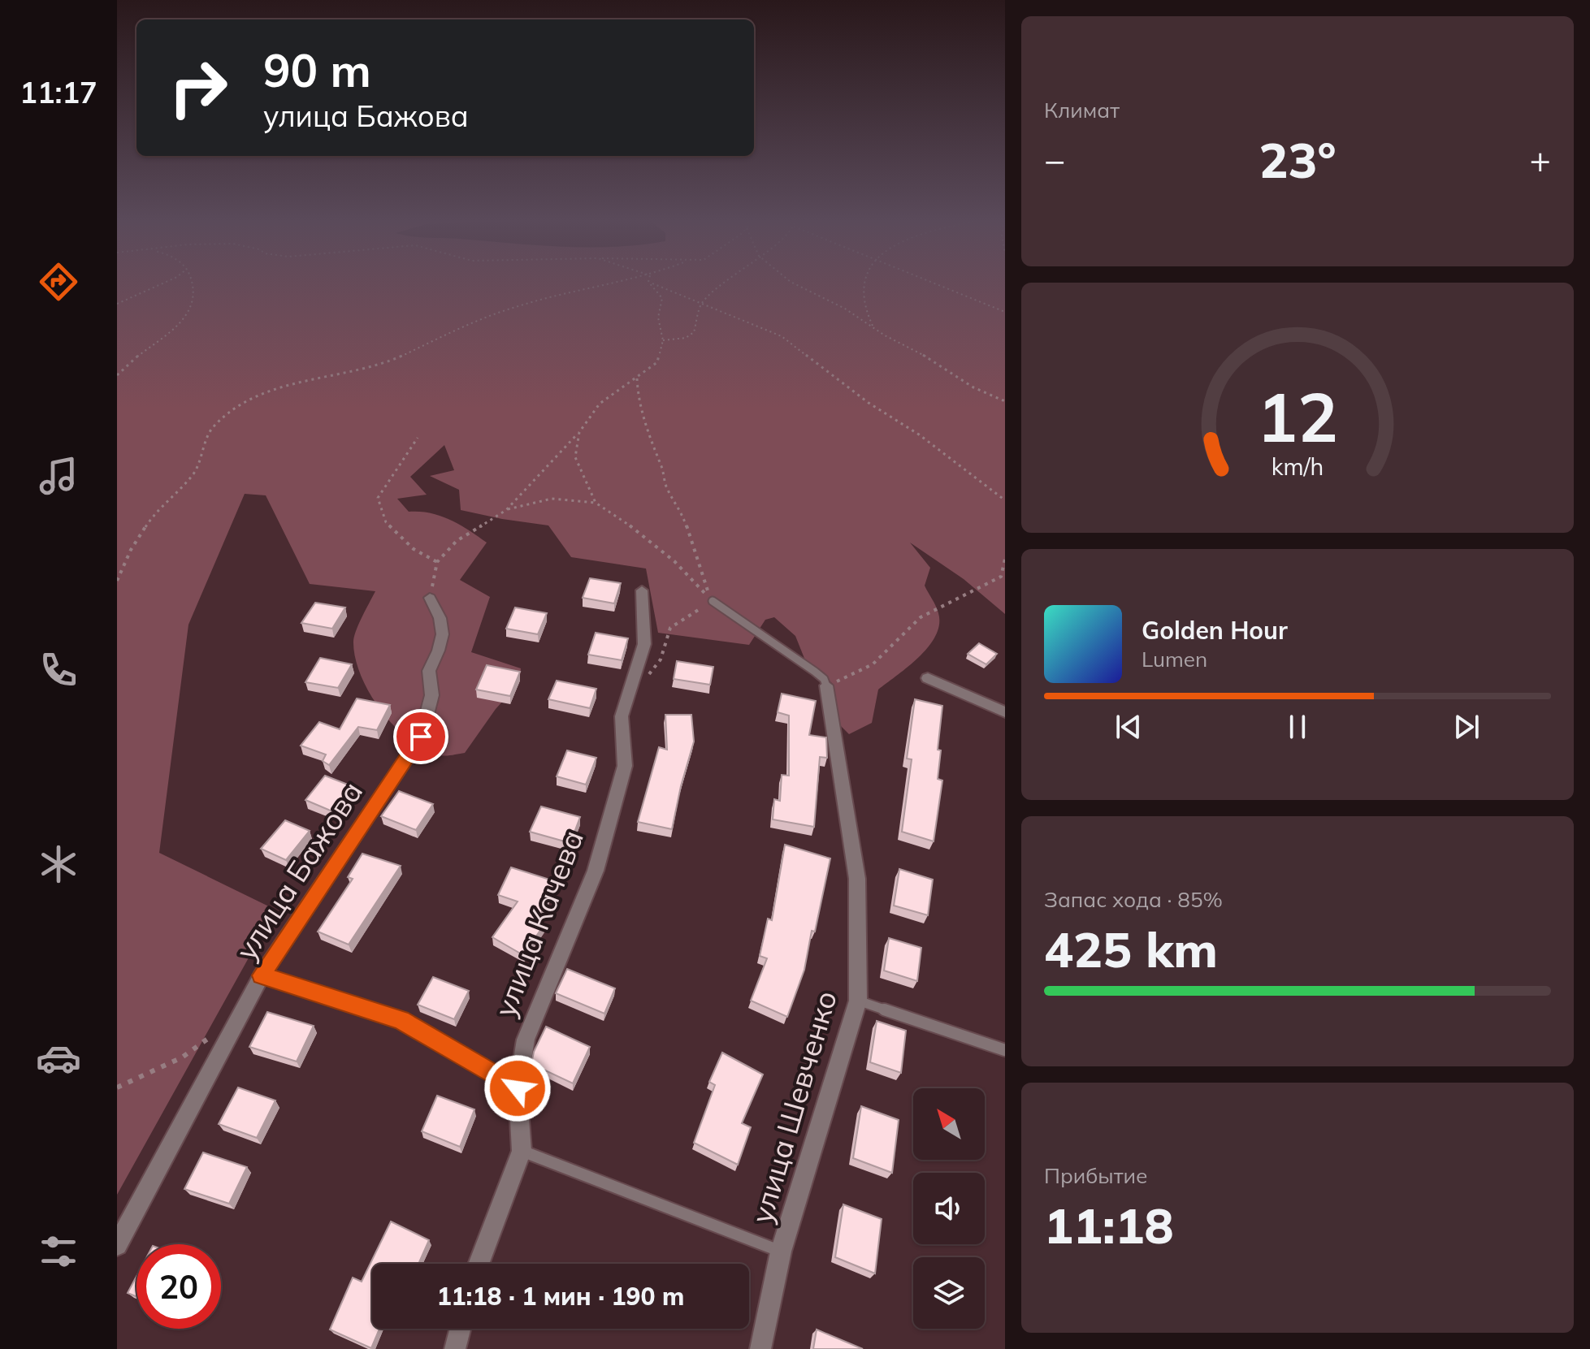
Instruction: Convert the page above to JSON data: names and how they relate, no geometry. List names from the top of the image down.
{
  "streets": {
    "street": ["улица Бажова", "улица Качева", "улица Шевченко"]
  },
  "north": "top left",
  "page": {
    "tabs": "11:17",
    "tile": [
      "Климат",
      ["Запас хода · 85%", "425 km"],
      ["Прибытие", "11:18"]
    ],
    "turn": ["90 m", "улица Бажова"],
    "heat": ["−", "23°", "+"],
    "song": ["Golden Hour", "Lumen"],
    "limit": "20",
    "trip": "11:18 · 1 мин · 190 m",
    "gauge": ["12", "km/h"]
  }
}
